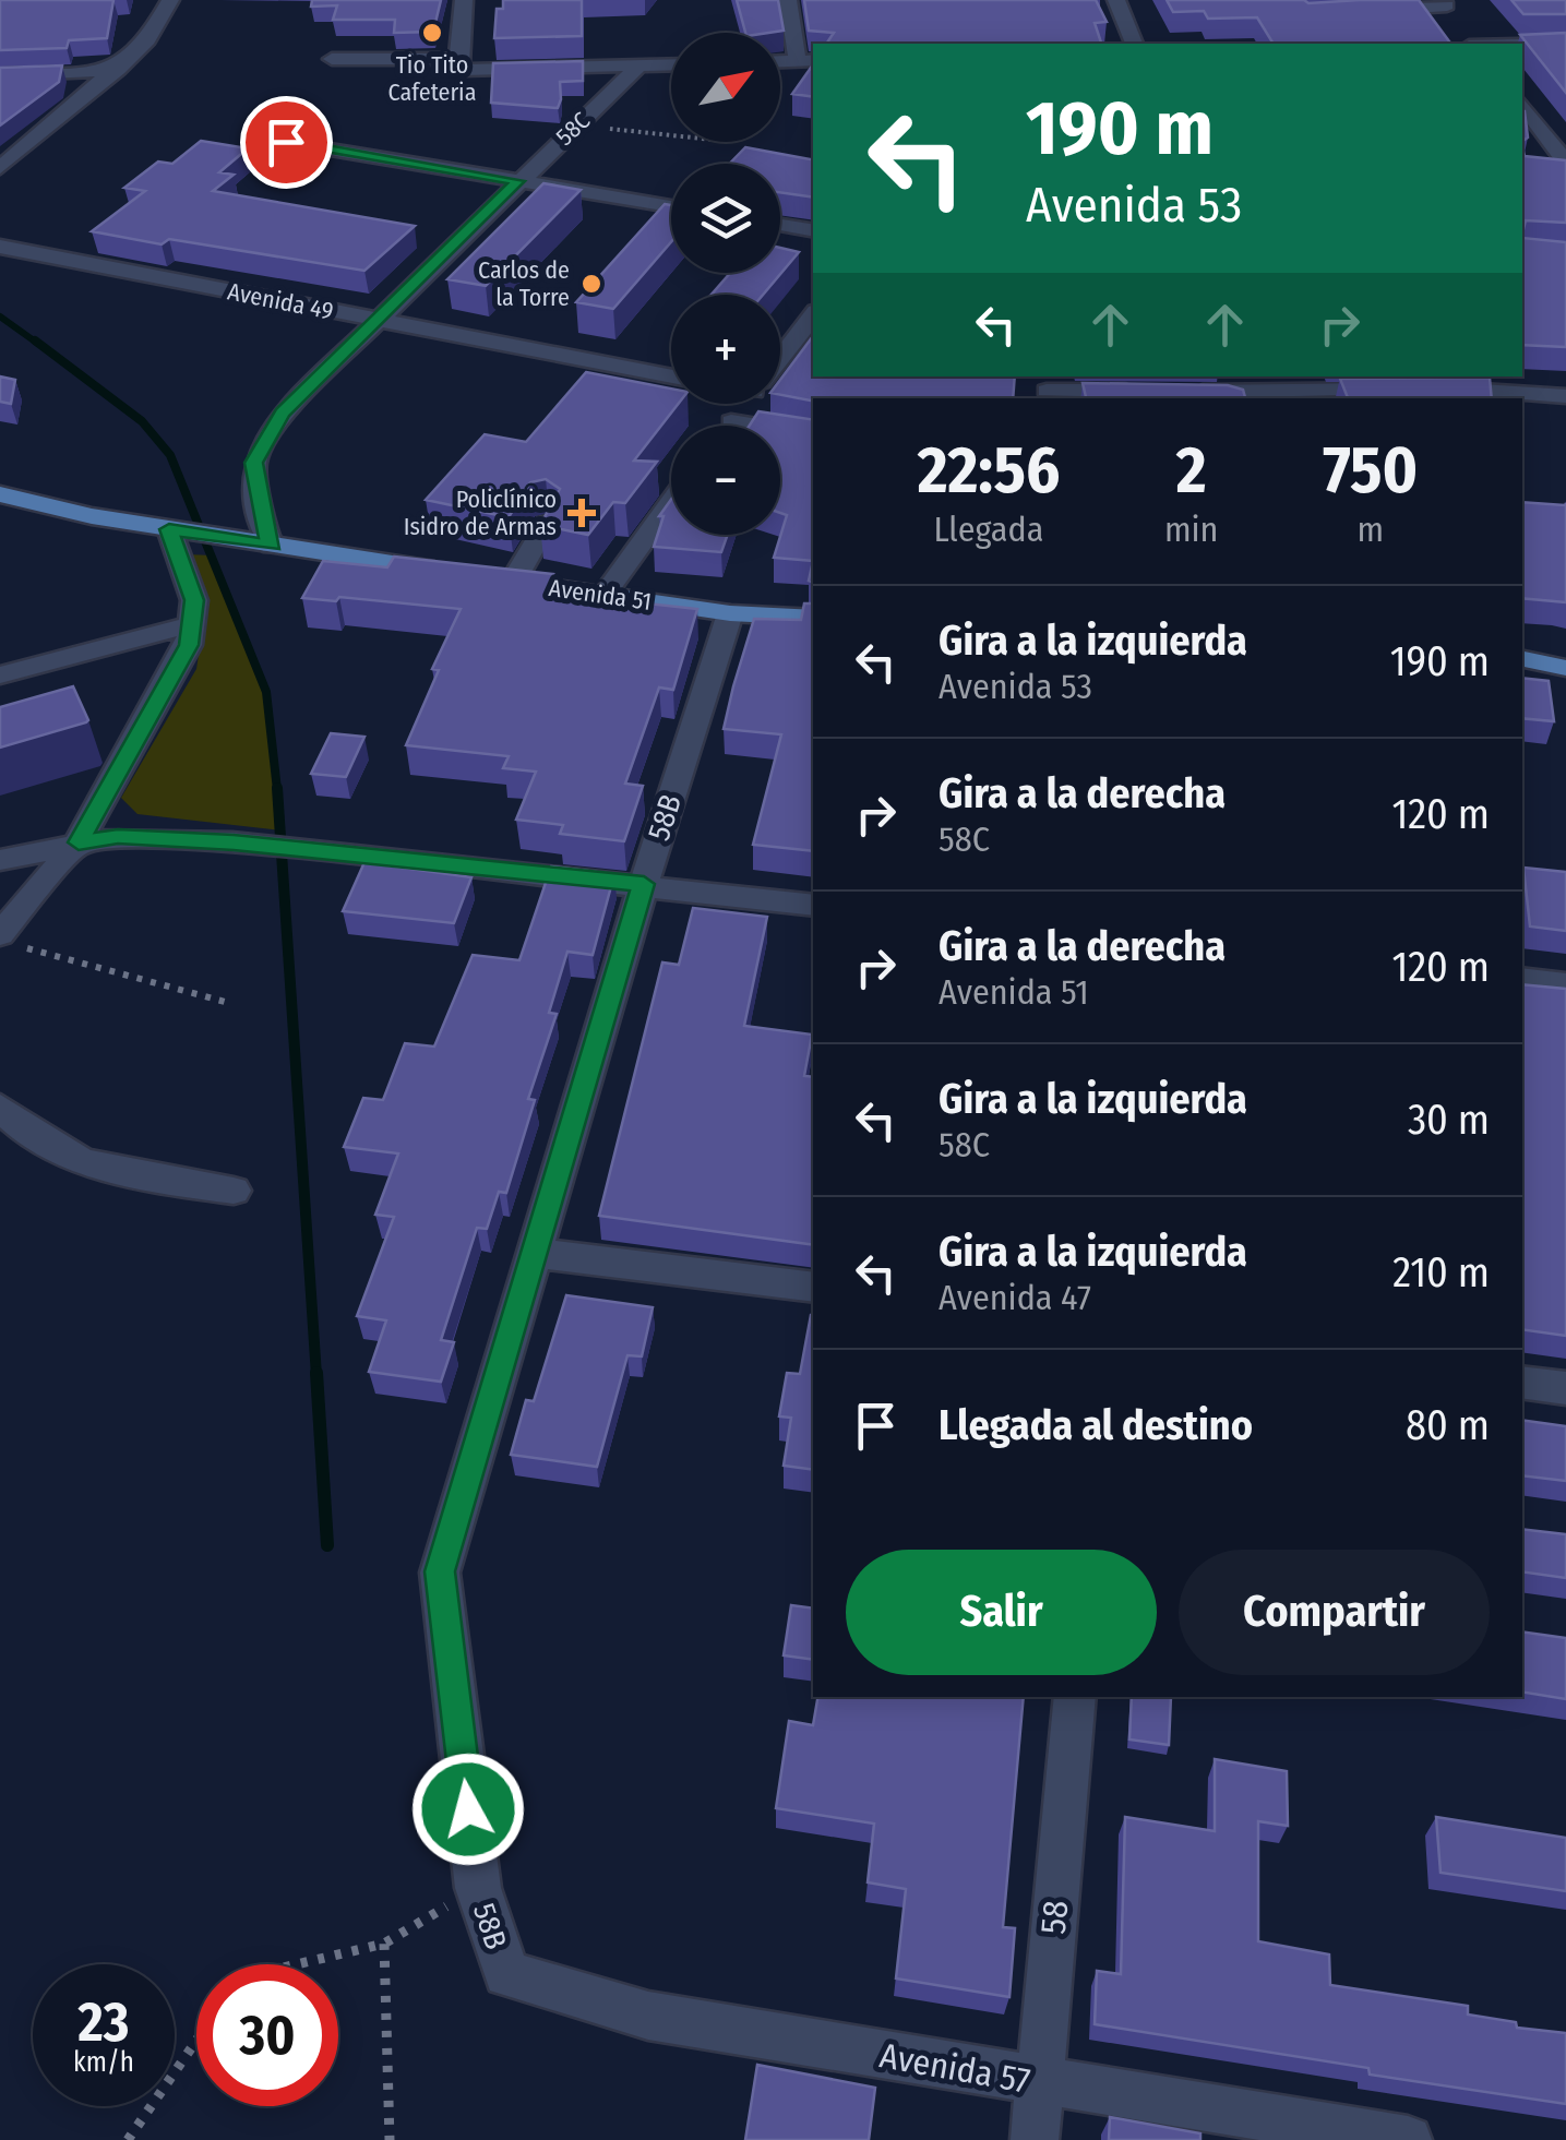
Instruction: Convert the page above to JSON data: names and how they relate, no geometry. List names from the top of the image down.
{
  "streets": {
    "main road": ["Avenida 51"],
    "street": [
      "58C",
      "Avenida 49",
      "58B",
      "58",
      "Avenida 57"
    ]
  },
  "crossings": [
    ["58C", "Avenida 49"],
    ["Avenida 51", "58B"],
    ["58B", "Avenida 57"],
    ["58", "Avenida 57"]
  ],
  "places": {
    "other": ["Tio Tito Cafeteria", "Carlos de la Torre"],
    "health": ["Policlínico Isidro de Armas"]
  },
  "north": "top right",
  "page": {
    "map_buttons": ["+", "−"],
    "turn": ["190 m", "Avenida 53"],
    "eta": [
      "22:56",
      "Llegada",
      "2",
      "min",
      "750",
      "m"
    ],
    "list": [
      {
        "name": "Gira a la izquierda",
        "note": "Avenida 53",
        "value": "190 m"
      },
      {
        "name": "Gira a la derecha",
        "note": "58C",
        "value": "120 m"
      },
      {
        "name": "Gira a la derecha",
        "note": "Avenida 51",
        "value": "120 m"
      },
      {
        "name": "Gira a la izquierda",
        "note": "58C",
        "value": "30 m"
      },
      {
        "name": "Gira a la izquierda",
        "note": "Avenida 47",
        "value": "210 m"
      },
      {
        "name": "Llegada al destino",
        "value": "80 m"
      }
    ],
    "buttons": ["Salir", "Compartir"],
    "speed": "23 km/h",
    "limit": "30"
  }
}
